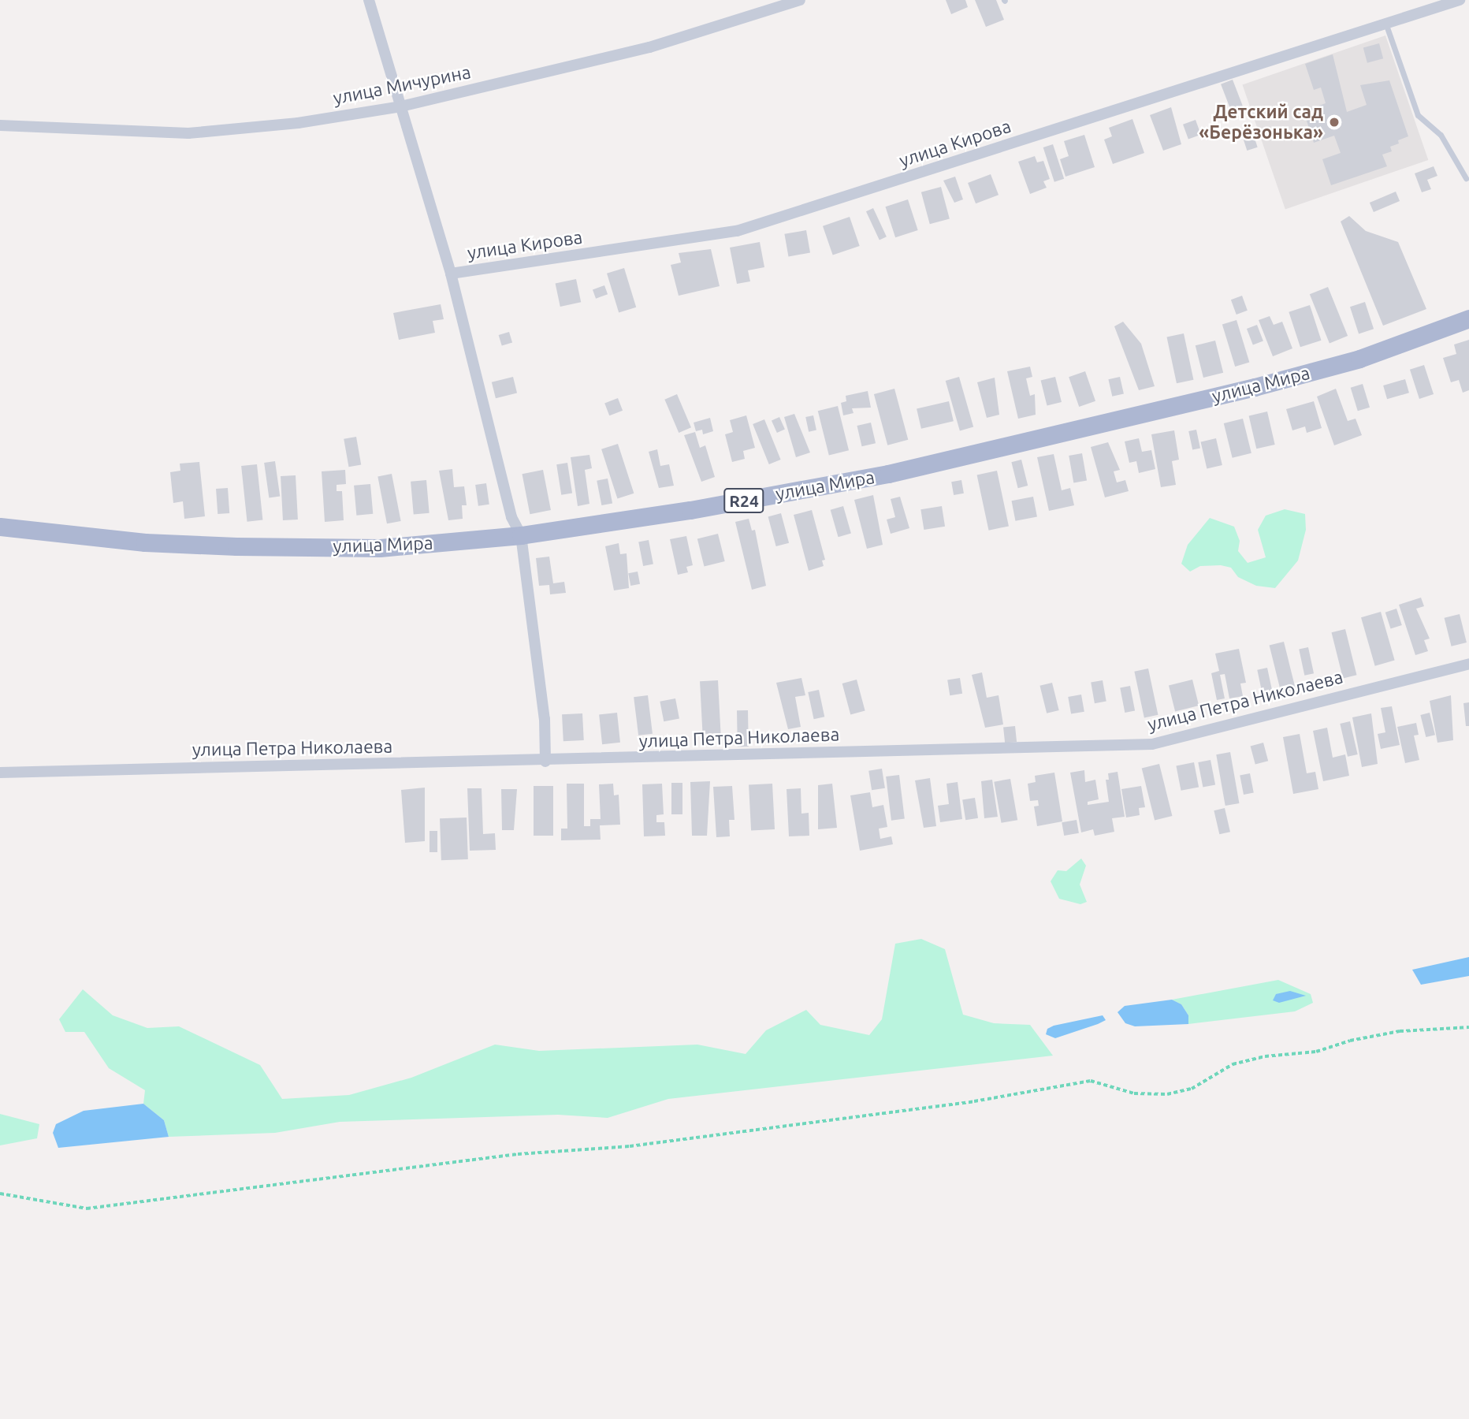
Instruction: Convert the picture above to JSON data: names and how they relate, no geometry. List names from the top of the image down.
{
  "streets": {
    "main road": ["улица Мира", "R24"],
    "street": ["улица Мичурина", "улица Кирова", "улица Петра Николаева"]
  },
  "places": ["Детский сад «Берёзонька»"]
}
